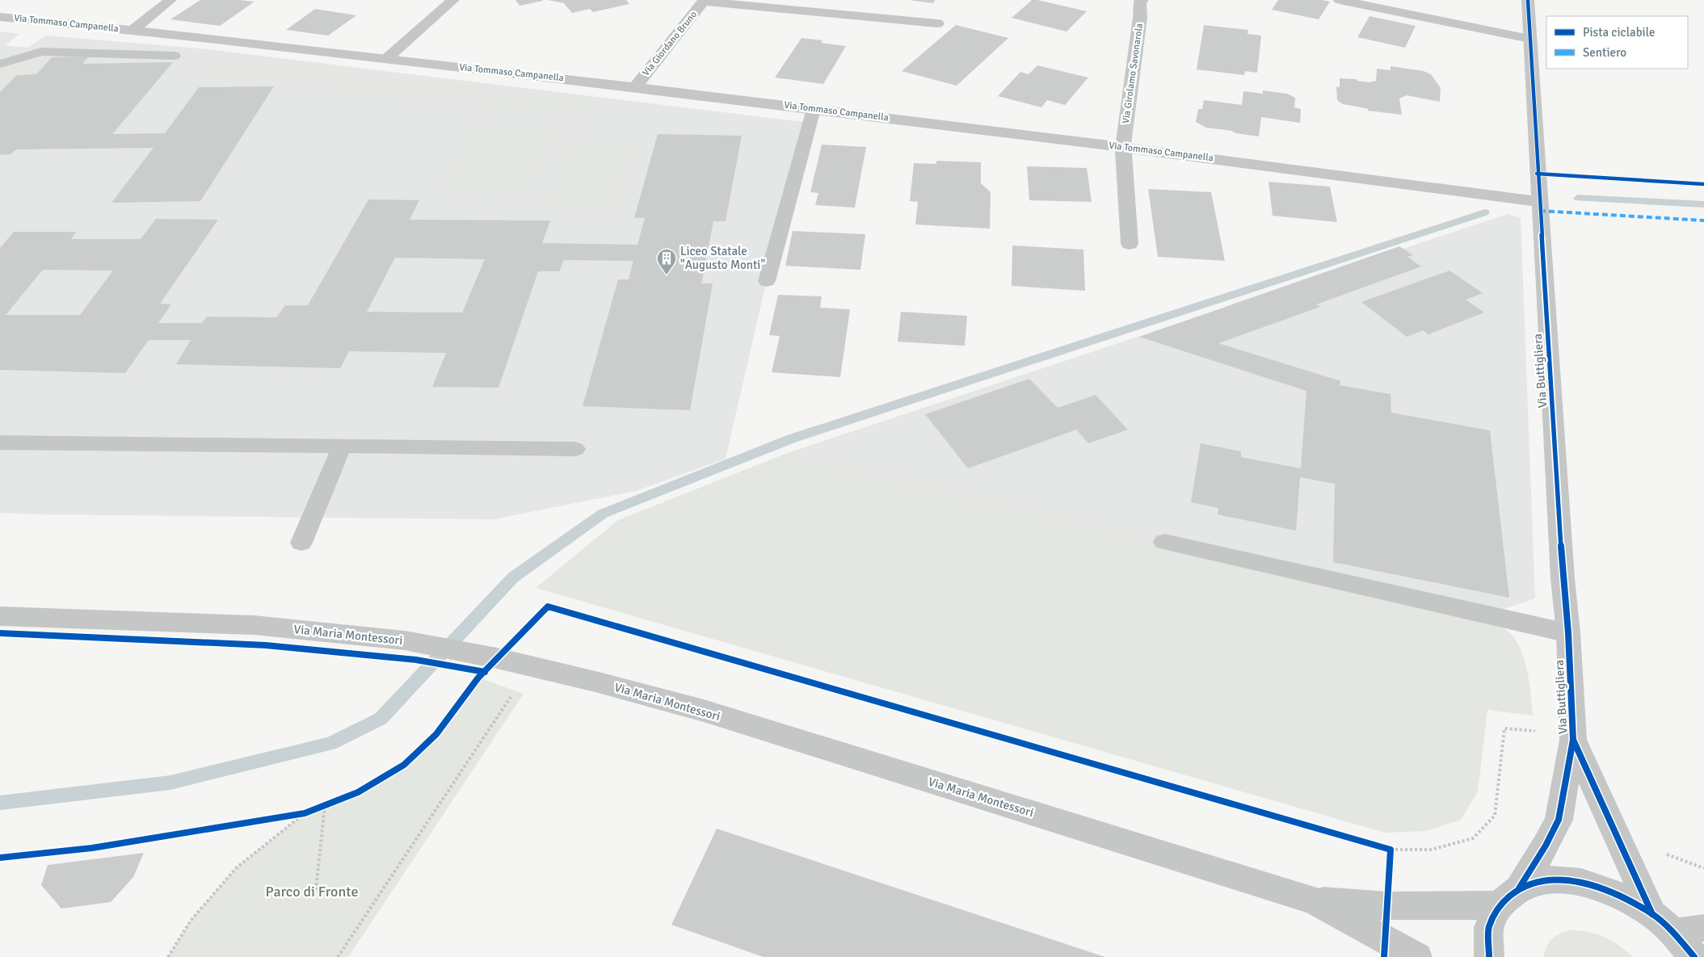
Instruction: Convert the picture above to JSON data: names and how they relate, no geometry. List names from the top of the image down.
{
  "streets": {
    "street": [
      "Via Tommaso Campanella",
      "Via Giordano Bruno",
      "Via Girolamo Savonarola",
      "Via Buttigliera",
      "Via Maria Montessori"
    ]
  },
  "crossings": [
    ["Via Tommaso Campanella", "Via Giordano Bruno"],
    ["Via Tommaso Campanella", "Via Girolamo Savonarola"],
    ["Via Tommaso Campanella", "Via Buttigliera"],
    ["Via Buttigliera", "Via Maria Montessori"]
  ],
  "parks": ["Parco di Fronte"],
  "places": {
    "building": ["Liceo Statale \"Augusto Monti\""]
  },
  "legend": ["Pista ciclabile", "Sentiero"]
}
